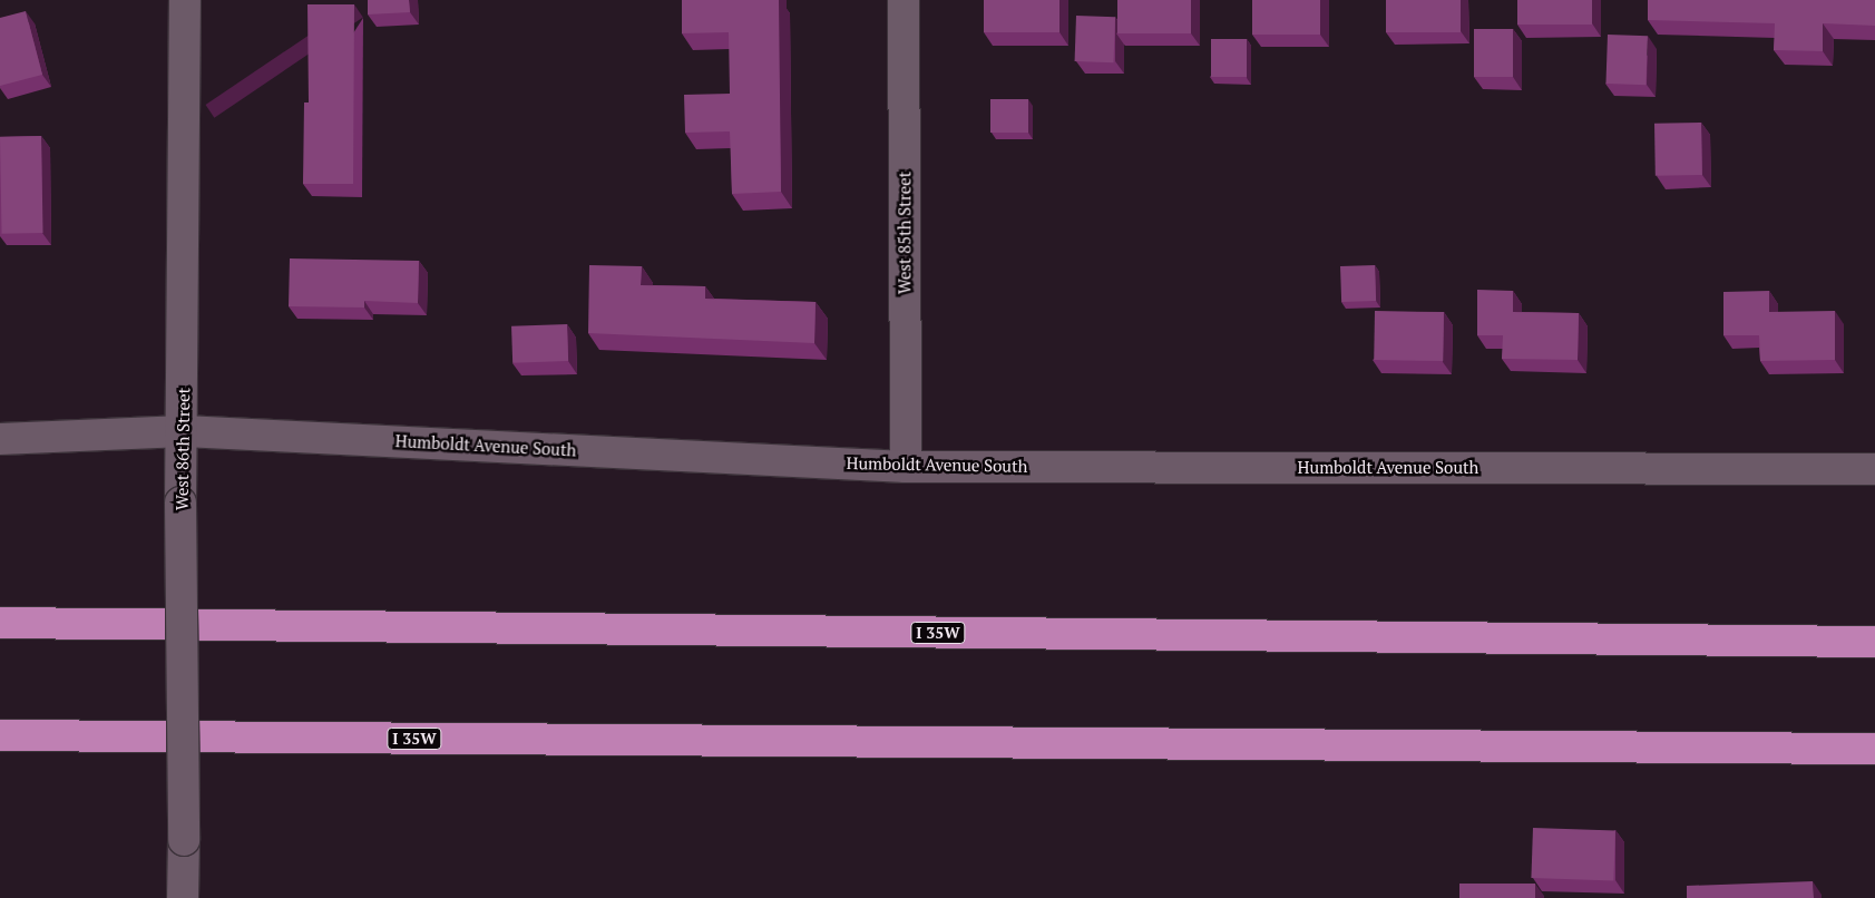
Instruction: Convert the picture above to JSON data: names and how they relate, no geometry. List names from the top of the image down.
{
  "streets": {
    "highway": ["I 35W"],
    "street": ["West 85th Street", "Humboldt Avenue South", "West 86th Street"]
  },
  "crossings": [
    ["West 85th Street", "Humboldt Avenue South"],
    ["Humboldt Avenue South", "West 86th Street"]
  ]
}
